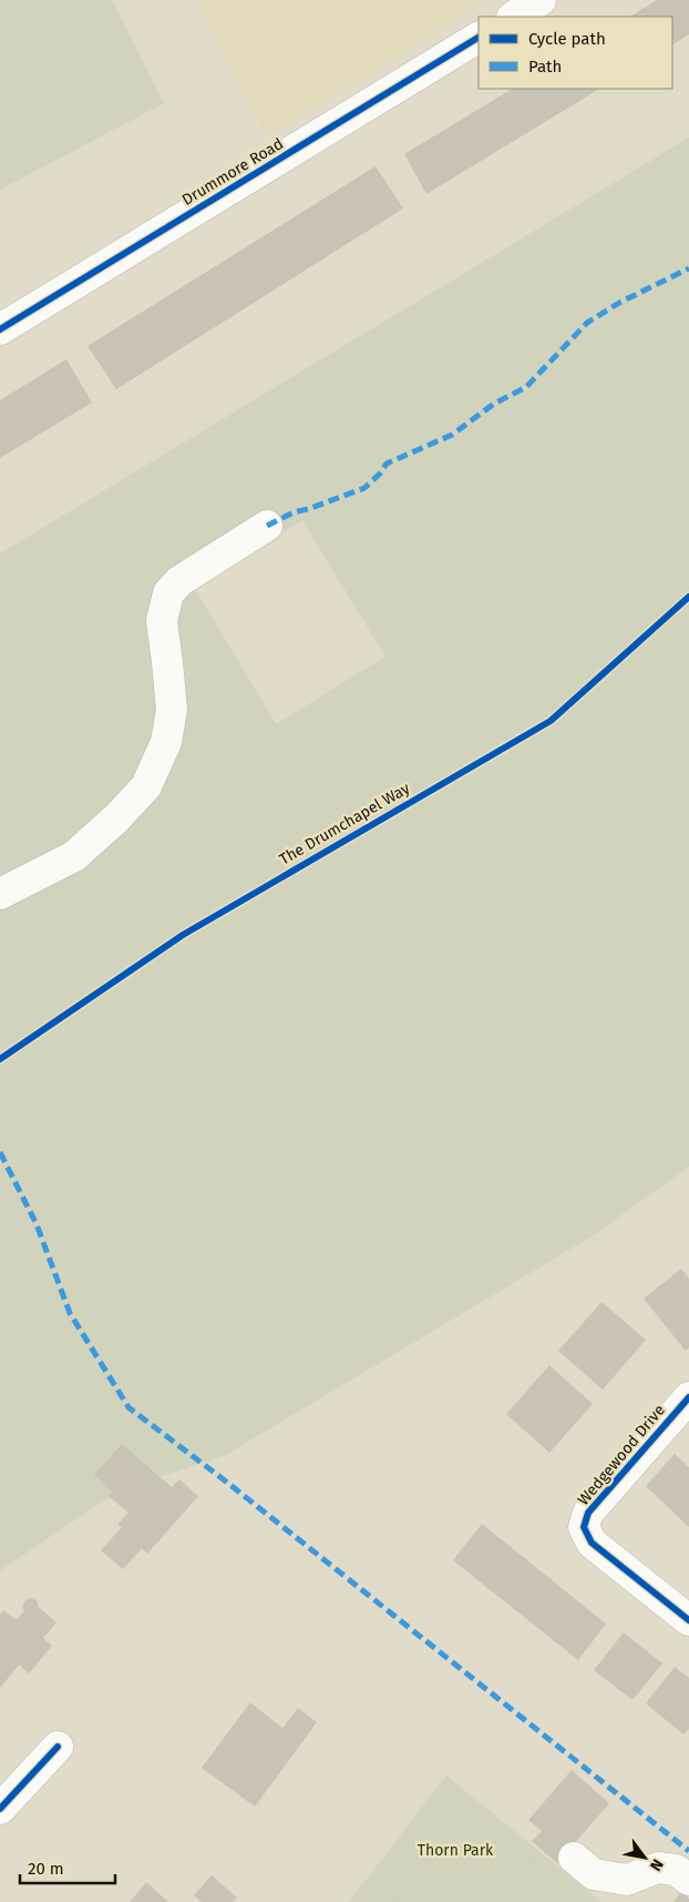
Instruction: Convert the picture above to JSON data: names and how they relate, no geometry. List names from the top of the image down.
{
  "streets": {
    "street": ["Drummore Road", "Wedgewood Drive"],
    "cycle path": ["The Drumchapel Way"]
  },
  "parks": ["Thorn Park"],
  "legend": ["Cycle path", "Path"],
  "scale_bar": "20 m",
  "north": "bottom right"
}
